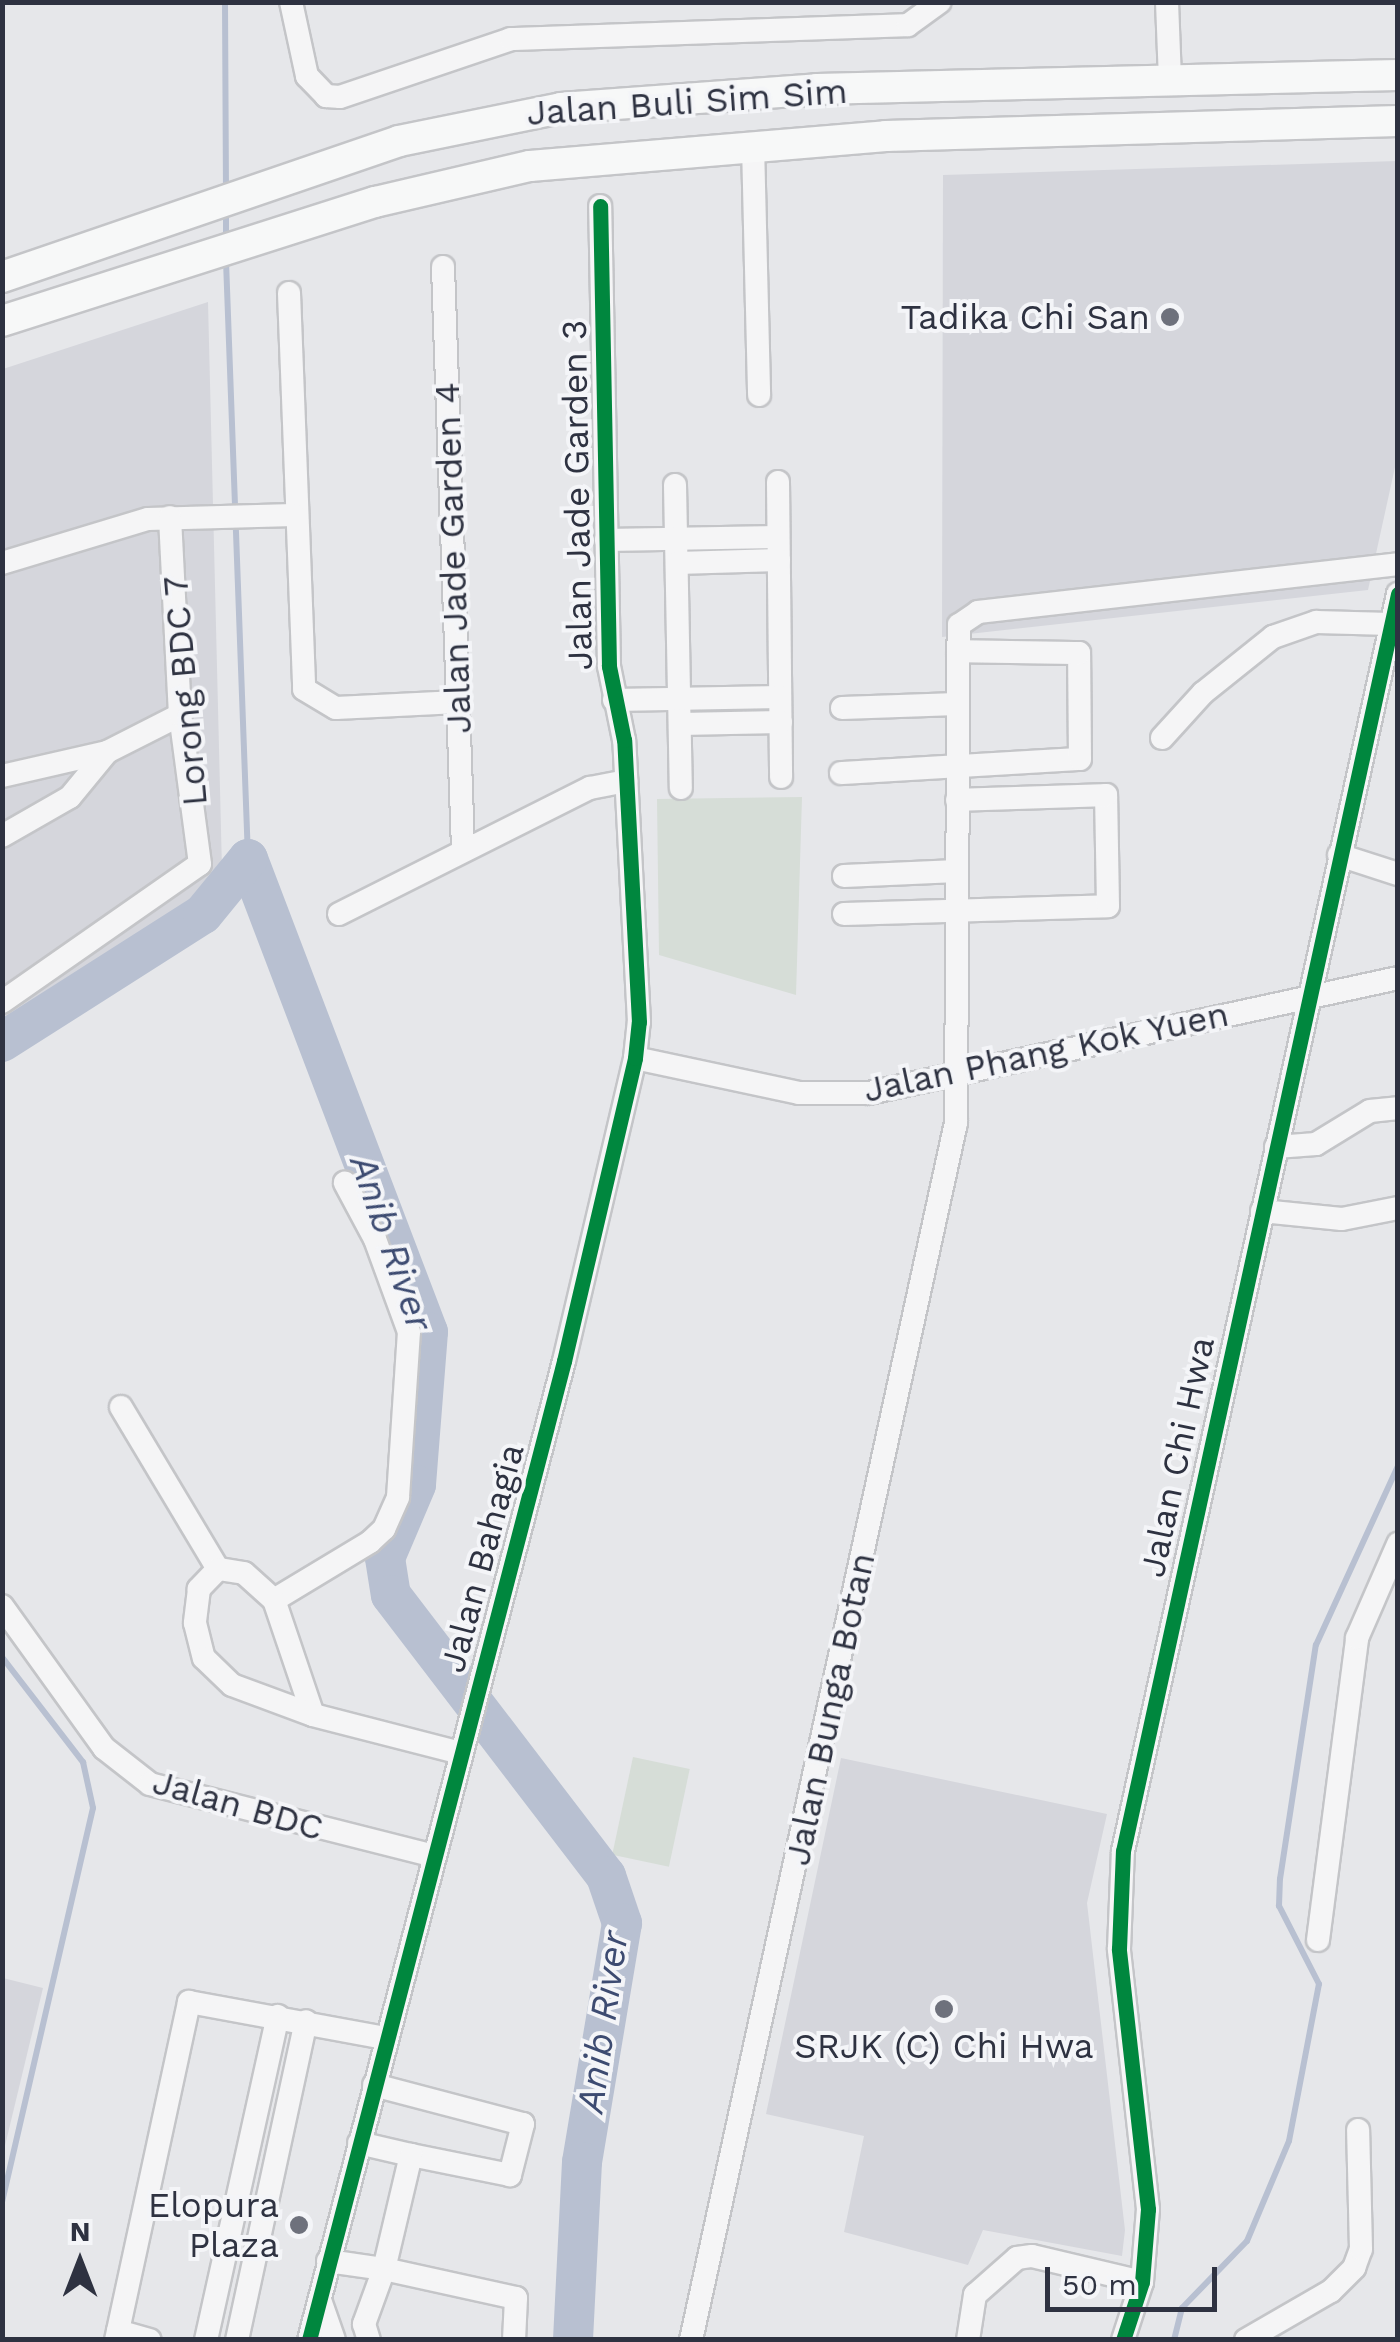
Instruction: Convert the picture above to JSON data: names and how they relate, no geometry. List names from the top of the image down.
{
  "streets": {
    "main road": ["Jalan Buli Sim Sim"],
    "street": [
      "Jalan Jade Garden 3",
      "Jalan Jade Garden 4",
      "Lorong BDC 7",
      "Jalan Phang Kok Yuen",
      "Jalan Chi Hwa",
      "Jalan Bahagia",
      "Jalan Bunga Botan",
      "Jalan BDC"
    ]
  },
  "crossings": [
    ["Jalan Jade Garden 3", "Jalan Bahagia"],
    ["Jalan Phang Kok Yuen", "Jalan Chi Hwa"],
    ["Jalan Phang Kok Yuen", "Jalan Bahagia"],
    ["Jalan Phang Kok Yuen", "Jalan Bunga Botan"],
    ["Jalan Bahagia", "Jalan BDC"]
  ],
  "water": ["Anib River"],
  "places": ["Tadika Chi San", "SRJK (C) Chi Hwa", "Elopura Plaza"],
  "scale_bar": "50 m",
  "north": "top"
}
